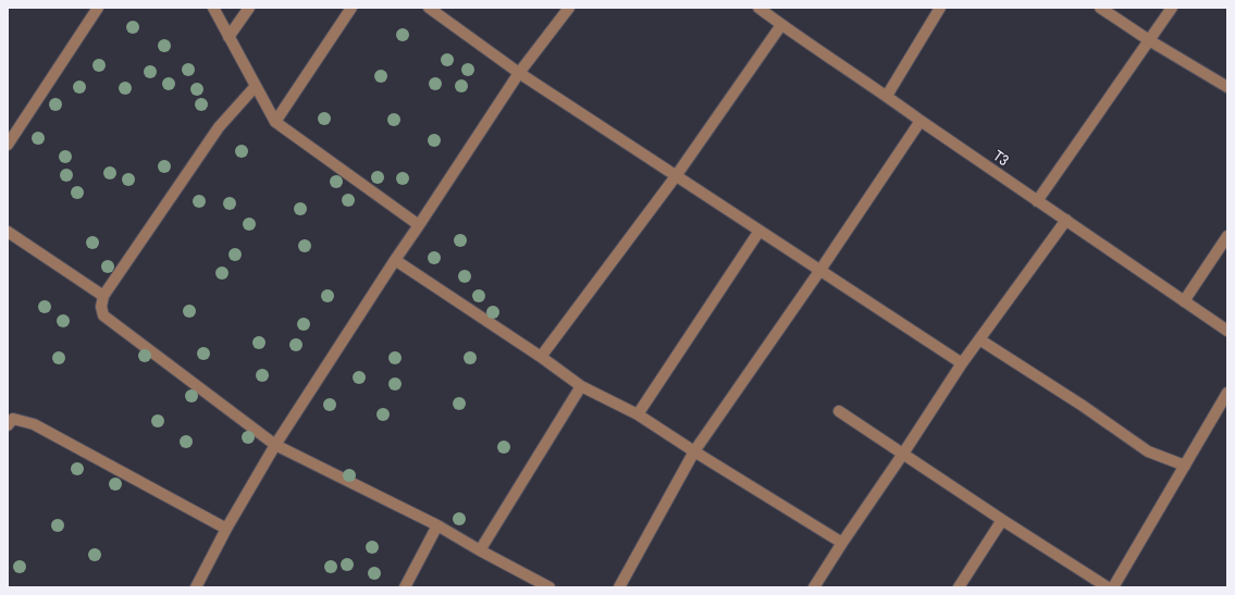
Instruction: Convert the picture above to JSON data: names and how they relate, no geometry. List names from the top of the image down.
{
  "streets": {
    "street": ["T3"]
  }
}
